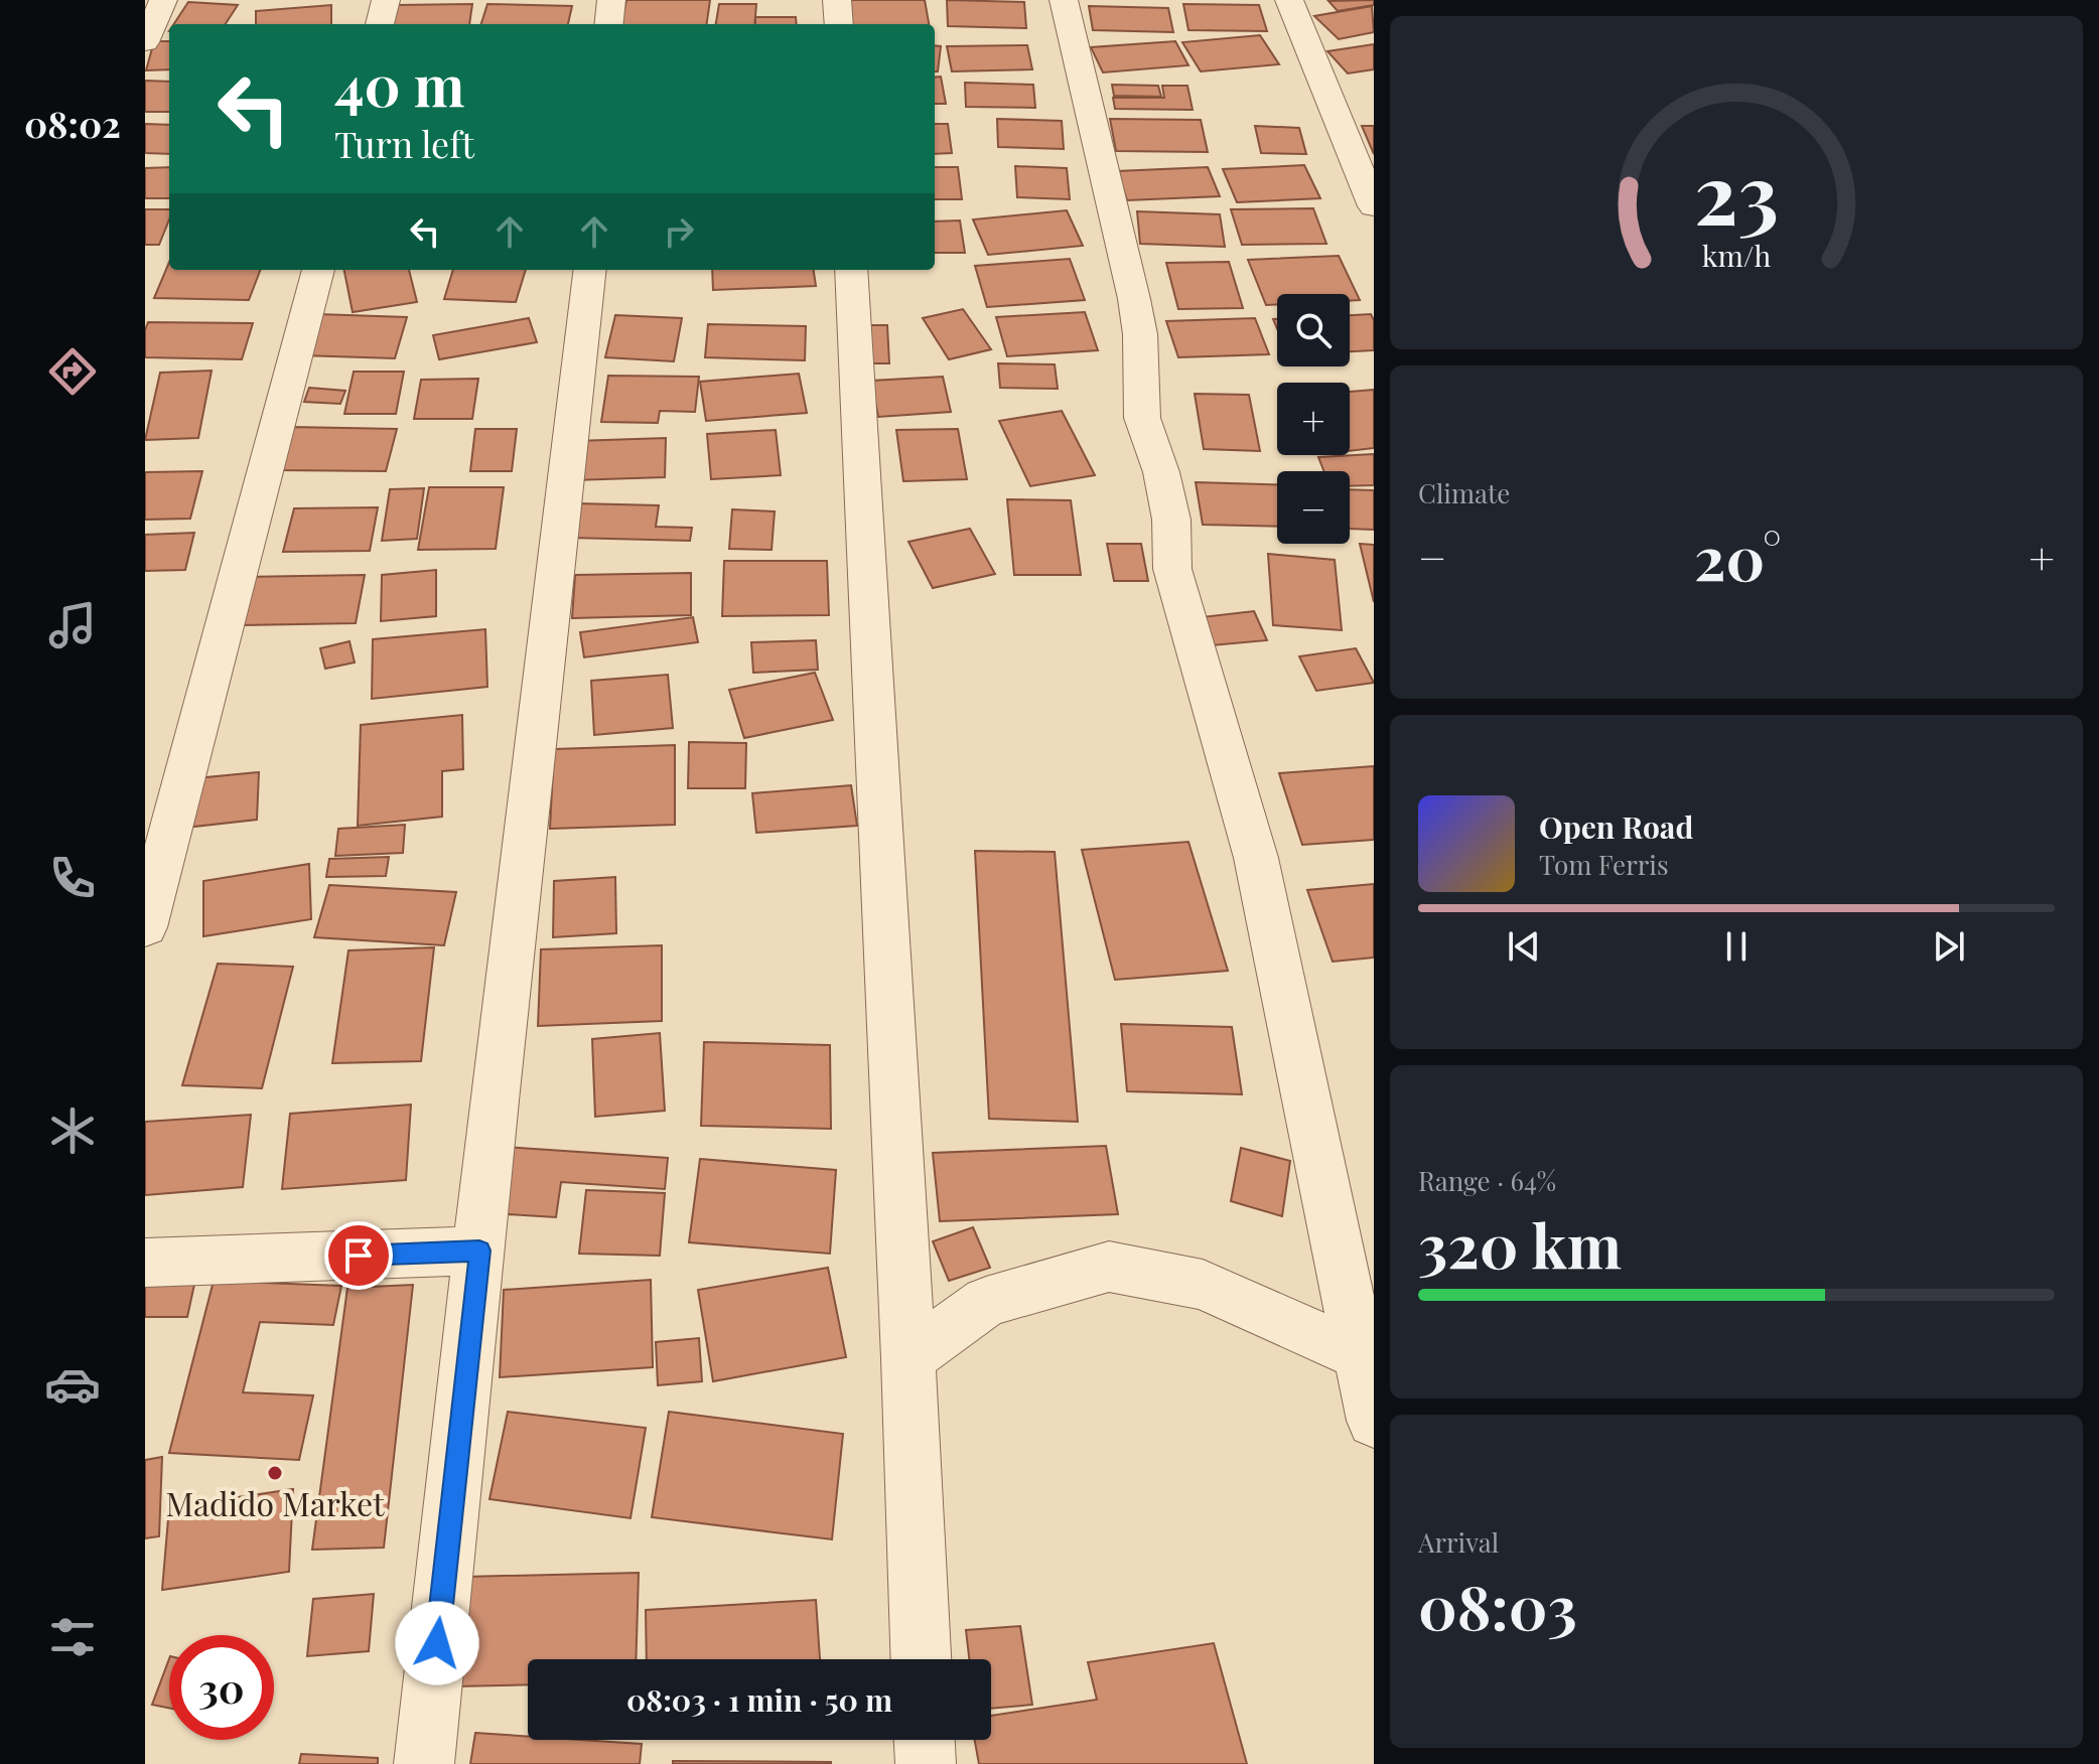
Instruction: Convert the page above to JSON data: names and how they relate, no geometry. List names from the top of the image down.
{
  "places": ["Madido Market"],
  "page": {
    "tabs": "08:02",
    "turn": ["40 m", "Turn left"],
    "map_buttons": ["+", "−"],
    "tile": [
      "Climate",
      ["Range · 64%", "320 km"],
      ["Arrival", "08:03"]
    ],
    "heat": ["−", "20°", "+"],
    "song": ["Open Road", "Tom Ferris"],
    "limit": "30",
    "trip": "08:03 · 1 min · 50 m",
    "gauge": ["23", "km/h"]
  }
}
